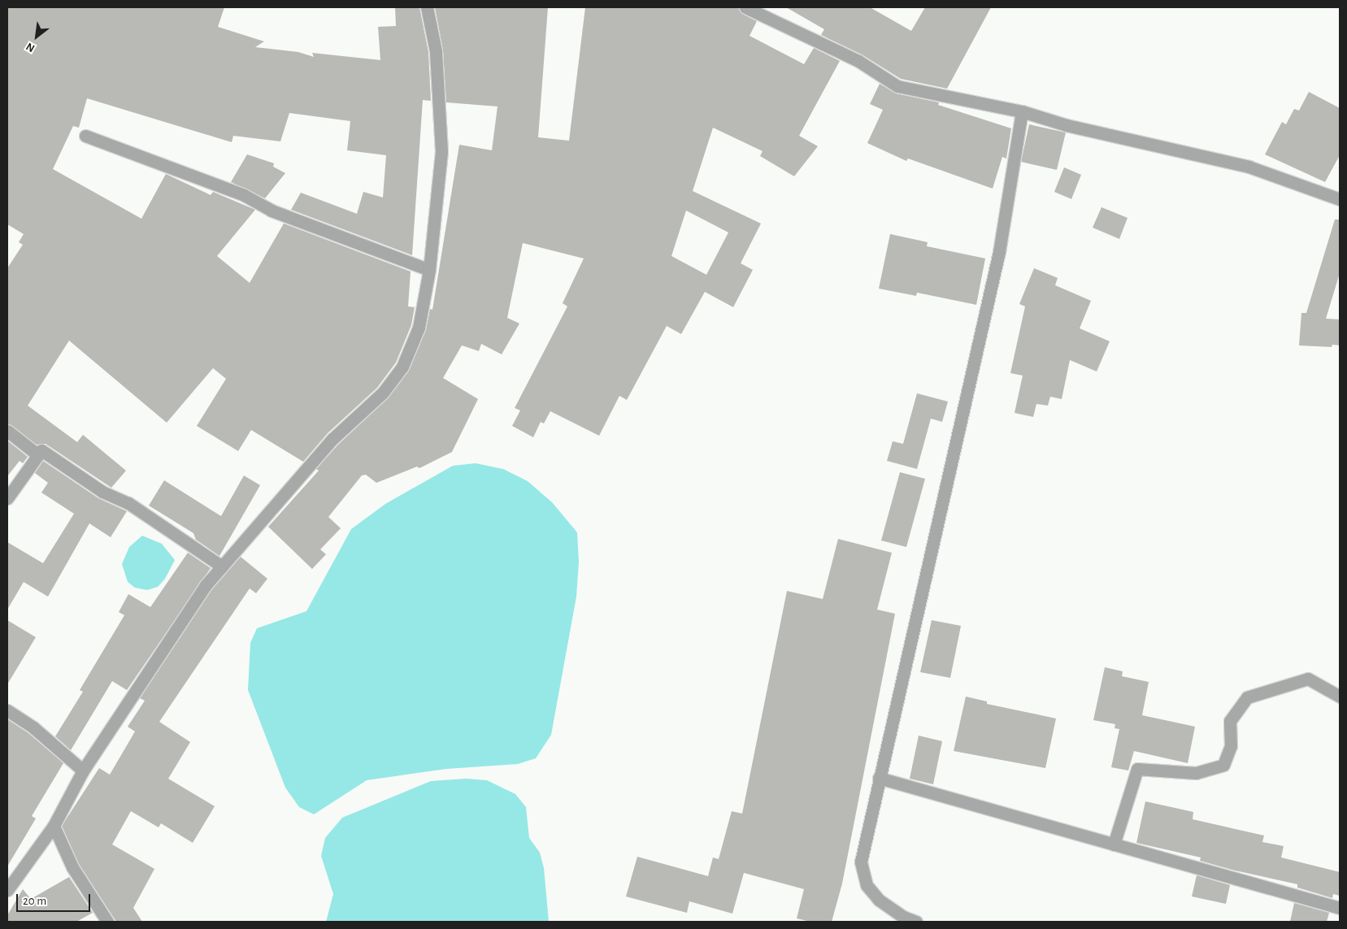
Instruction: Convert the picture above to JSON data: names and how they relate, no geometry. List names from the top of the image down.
{
  "scale_bar": "20 m",
  "north": "bottom left"
}
